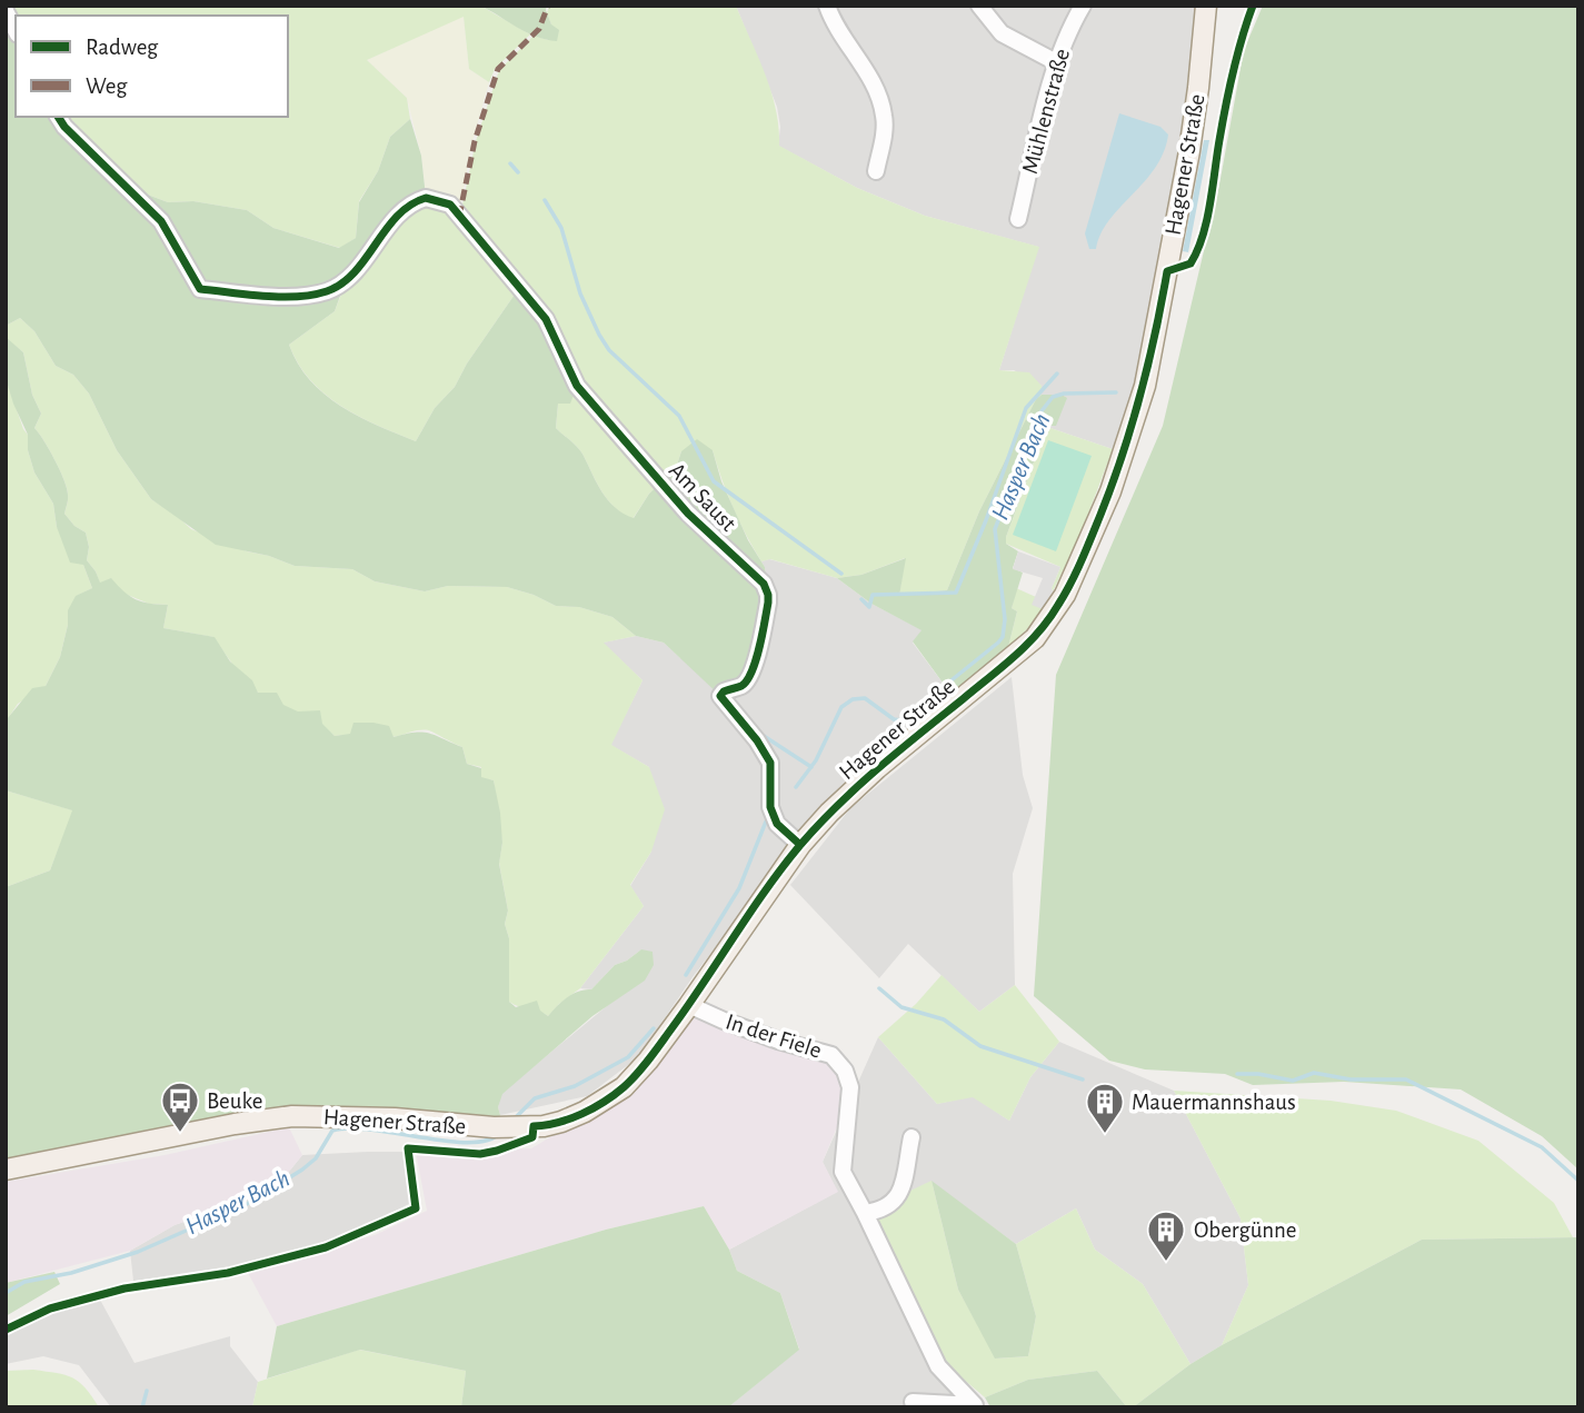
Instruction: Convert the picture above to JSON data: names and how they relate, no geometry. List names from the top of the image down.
{
  "streets": {
    "main road": ["Hagener Straße"],
    "street": ["Mühlenstraße", "Am Saust", "In der Fiele"]
  },
  "crossings": [
    ["Hagener Straße", "Am Saust"],
    ["Hagener Straße", "In der Fiele"]
  ],
  "water": ["Hasper Bach"],
  "places": {
    "bus stop": ["Beuke"],
    "building": ["Mauermannshaus", "Obergünne"]
  },
  "legend": ["Radweg", "Weg"]
}
